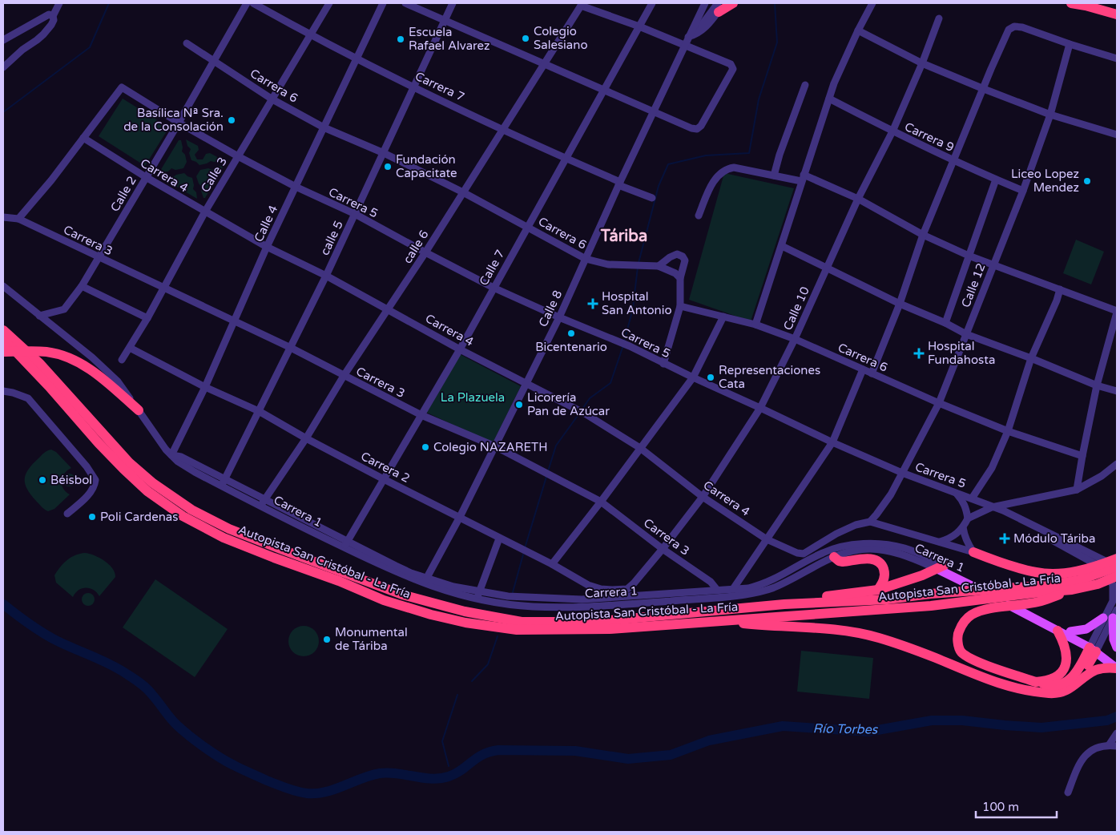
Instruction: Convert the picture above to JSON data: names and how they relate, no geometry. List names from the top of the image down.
{
  "streets": {
    "highway": ["Autopista San Cristóbal - La Fría"],
    "main road": ["Carrera 1"],
    "street": [
      "Carrera 6",
      "Carrera 7",
      "Carrera 9",
      "Calle 3",
      "Carrera 4",
      "Calle 2",
      "Carrera 5",
      "Calle 4",
      "calle 5",
      "Carrera 3",
      "calle 6",
      "Calle 7",
      "Calle 12",
      "Calle 8",
      "Calle 10",
      "Carrera 2"
    ]
  },
  "crossings": [
    ["Carrera 6", "Calle 3"],
    ["Carrera 6", "Calle 2"],
    ["Carrera 6", "Calle 4"],
    ["Carrera 6", "calle 5"],
    ["Carrera 6", "calle 6"],
    ["Carrera 6", "Calle 7"],
    ["Carrera 6", "Calle 12"],
    ["Carrera 6", "Calle 8"],
    ["Carrera 6", "Calle 10"],
    ["Carrera 7", "Calle 3"],
    ["Carrera 7", "Calle 4"],
    ["Carrera 7", "calle 5"],
    ["Carrera 7", "calle 6"],
    ["Carrera 7", "Calle 7"],
    ["Carrera 7", "Calle 8"],
    ["Carrera 9", "Calle 12"],
    ["Carrera 9", "Calle 10"],
    ["Calle 3", "Carrera 4"],
    ["Calle 3", "Carrera 5"],
    ["Calle 3", "Carrera 3"],
    ["Calle 3", "Carrera 2"],
    ["Carrera 4", "Calle 2"],
    ["Carrera 4", "Carrera 5"],
    ["Carrera 4", "Calle 4"],
    ["Carrera 4", "calle 5"],
    ["Carrera 4", "calle 6"],
    ["Carrera 4", "Calle 7"],
    ["Carrera 4", "Calle 12"],
    ["Carrera 4", "Calle 8"],
    ["Carrera 4", "Calle 10"],
    ["Calle 2", "Carrera 5"],
    ["Calle 2", "Carrera 3"],
    ["Calle 2", "Carrera 1"],
    ["Carrera 5", "Calle 4"],
    ["Carrera 5", "calle 5"],
    ["Carrera 5", "calle 6"],
    ["Carrera 5", "Calle 7"],
    ["Carrera 5", "Calle 12"],
    ["Carrera 5", "Calle 8"],
    ["Carrera 5", "Calle 10"],
    ["Calle 4", "Carrera 3"],
    ["Calle 4", "Carrera 2"],
    ["Calle 4", "Carrera 1"],
    ["calle 5", "Carrera 3"],
    ["calle 5", "Carrera 2"],
    ["calle 5", "Carrera 1"],
    ["Carrera 3", "calle 6"],
    ["Carrera 3", "Calle 7"],
    ["Carrera 3", "Calle 8"],
    ["Carrera 3", "Calle 10"],
    ["Carrera 3", "Carrera 1"],
    ["calle 6", "Carrera 2"],
    ["calle 6", "Carrera 1"],
    ["Calle 7", "Carrera 2"],
    ["Calle 7", "Carrera 1"],
    ["Calle 8", "Carrera 2"],
    ["Calle 8", "Carrera 1"],
    ["Calle 10", "Carrera 2"]
  ],
  "districts": ["Táriba"],
  "water": ["Río Torbes"],
  "parks": ["La Plazuela"],
  "places": {
    "other": [
      "Colegio Salesiano",
      "Escuela Rafael Alvarez",
      "Basílica Nª Sra. de la Consolación",
      "Fundación Capacitate",
      "Liceo Lopez Mendez",
      "Bicentenario",
      "Representaciones Cata",
      "Licorería Pan de Azúcar",
      "Colegio NAZARETH",
      "Béisbol",
      "Poli Cardenas",
      "Monumental de Táriba"
    ],
    "health": ["Hospital San Antonio", "Hospital Fundahosta", "Módulo Táriba"]
  },
  "scale_bar": "100 m"
}
